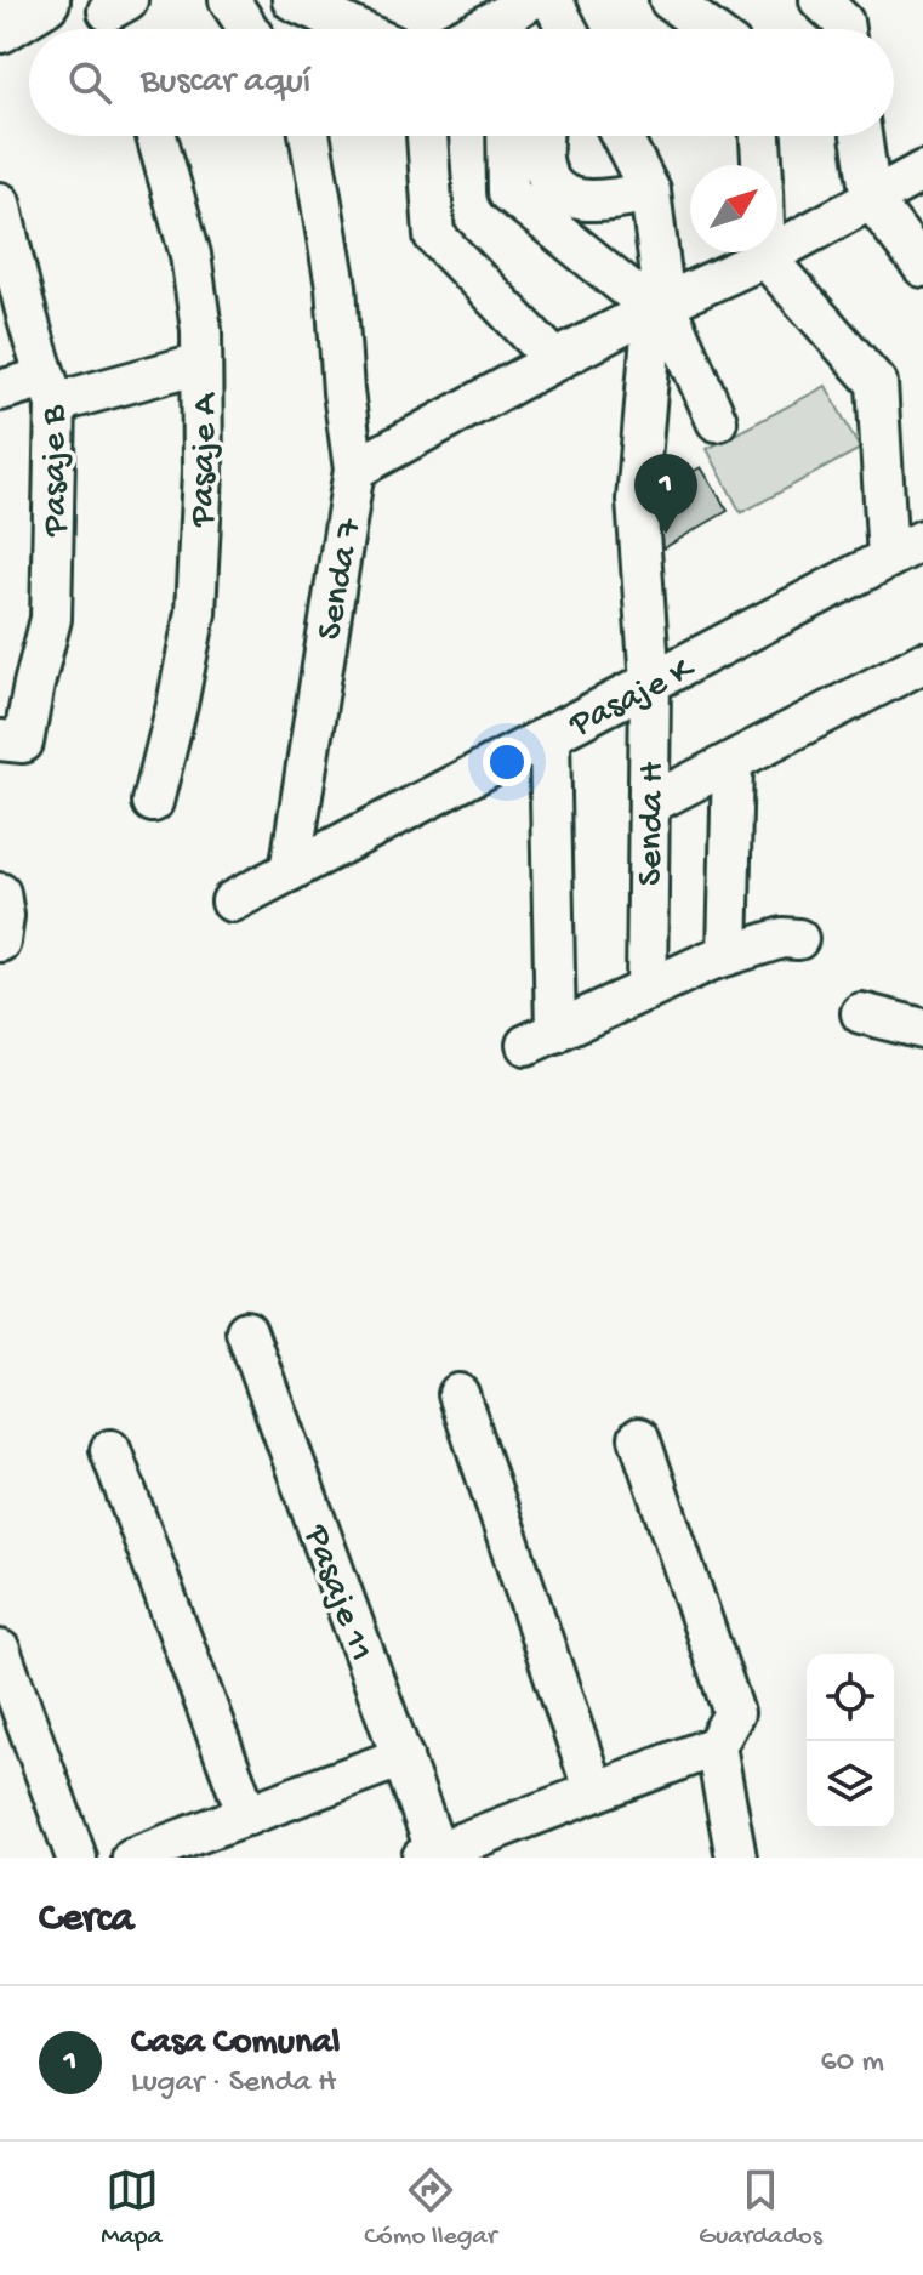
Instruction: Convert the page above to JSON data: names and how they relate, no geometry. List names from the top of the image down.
{
  "streets": {
    "street": [
      "Pasaje A",
      "Pasaje B",
      "Senda 7",
      "Pasaje K",
      "Senda H",
      "Pasaje 11"
    ]
  },
  "crossings": [
    ["Senda 7", "Pasaje K"],
    ["Pasaje K", "Senda H"]
  ],
  "north": "top right",
  "page": {
    "search": "Buscar aquí",
    "pins": "1",
    "heading": "Cerca",
    "list": [
      {
        "mark": "1",
        "name": "Casa Comunal",
        "note": "Lugar · Senda H",
        "value": "60 m"
      }
    ],
    "nav": ["Mapa", "Cómo llegar", "Guardados"]
  }
}
